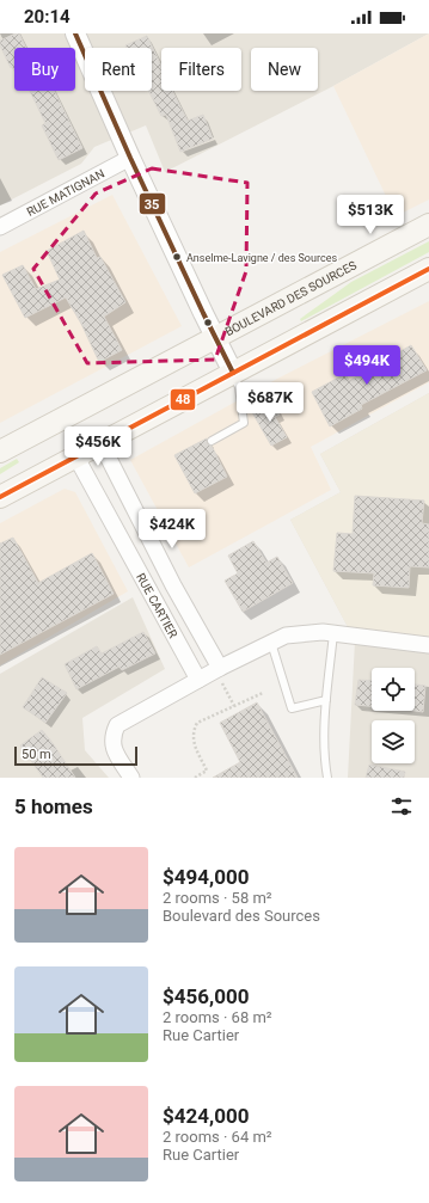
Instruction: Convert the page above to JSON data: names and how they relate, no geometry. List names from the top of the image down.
{
  "streets": {
    "main road": ["BOULEVARD DES SOURCES"],
    "street": ["RUE MATIGNAN", "RUE CARTIER"]
  },
  "places": ["Anselme-Lavigne / des Sources"],
  "lines": ["transit line 35", "transit line 48"],
  "scale_bar": "50 m",
  "page": {
    "status": "20:14",
    "chip": [
      "Buy",
      "Rent",
      "Filters",
      "New"
    ],
    "price": [
      "$513K",
      "$494K",
      "$687K",
      "$456K",
      "$424K"
    ],
    "scale": "50 m",
    "heading": "5 homes",
    "list": [
      {
        "name": "$494,000",
        "note": "2 rooms · 58 m² · Boulevard des Sources"
      },
      {
        "name": "$456,000",
        "note": "2 rooms · 68 m² · Rue Cartier"
      },
      {
        "name": "$424,000",
        "note": "2 rooms · 64 m² · Rue Cartier"
      }
    ]
  }
}
